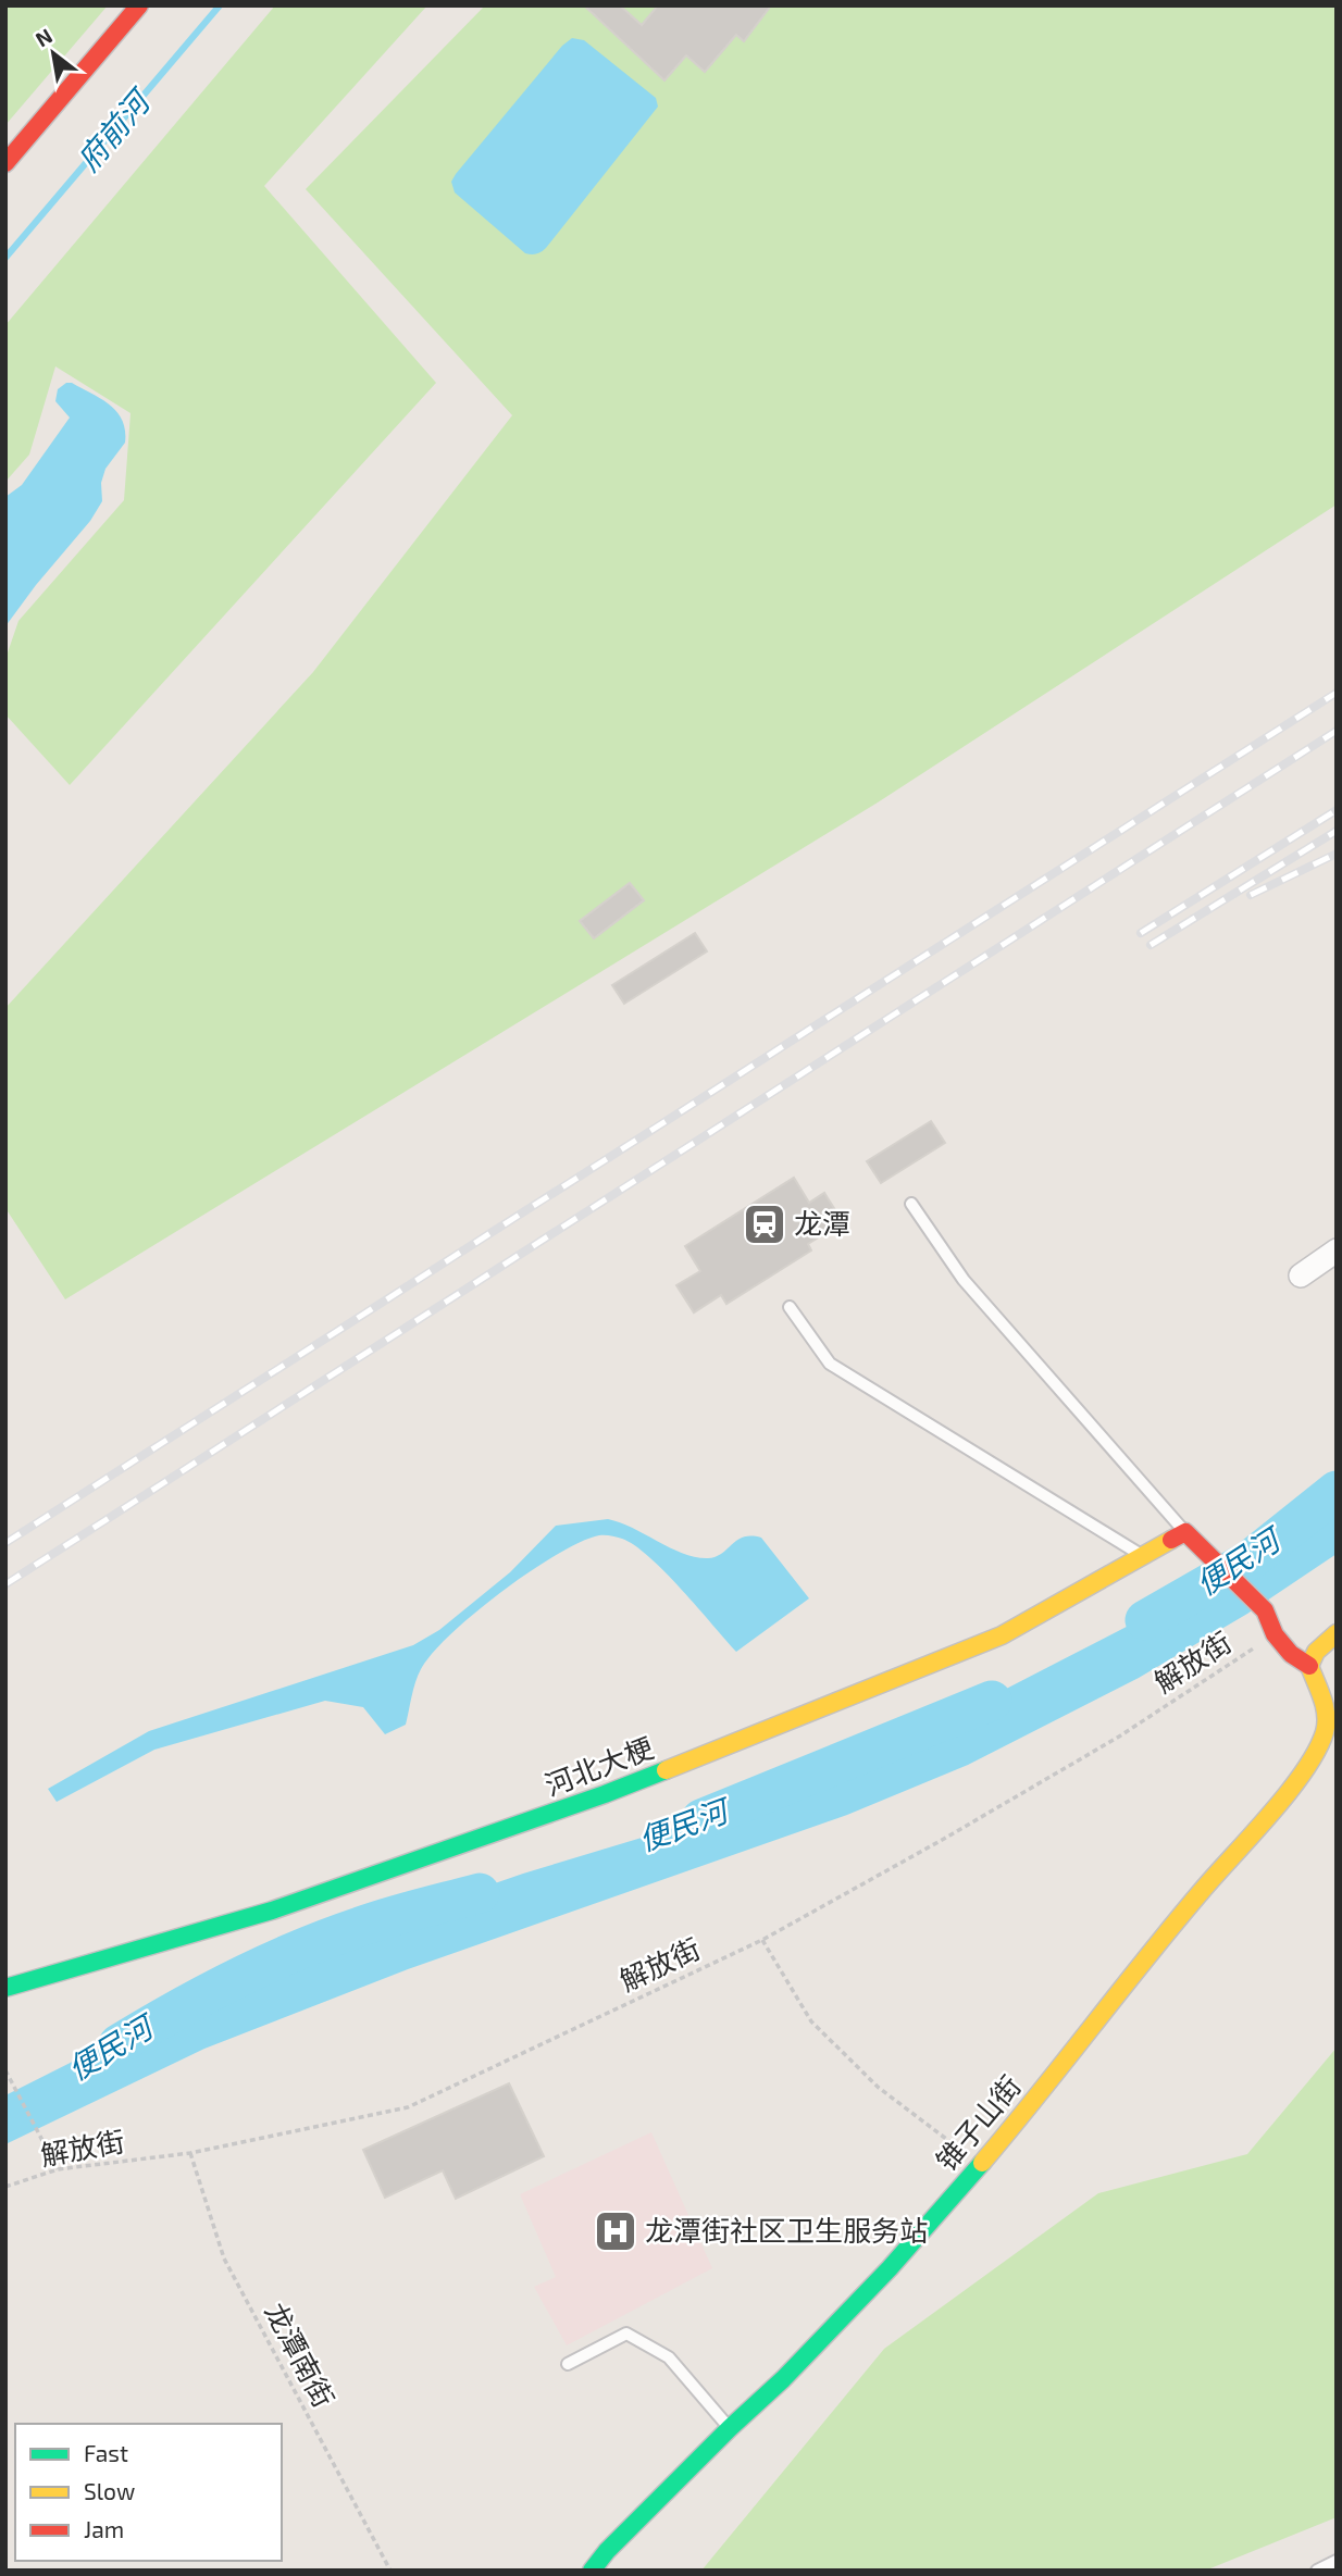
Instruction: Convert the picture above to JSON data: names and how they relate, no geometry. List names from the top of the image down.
{
  "streets": {
    "street": ["河北大梗", "锥子山街"],
    "path": ["解放街", "龙潭南街"]
  },
  "crossings": [
    ["解放街", "龙潭南街"]
  ],
  "water": ["府前河", "便民河"],
  "places": {
    "station": ["龙潭"],
    "hospital": ["龙潭街社区卫生服务站"]
  },
  "legend": ["Fast", "Slow", "Jam"],
  "north": "top left"
}
